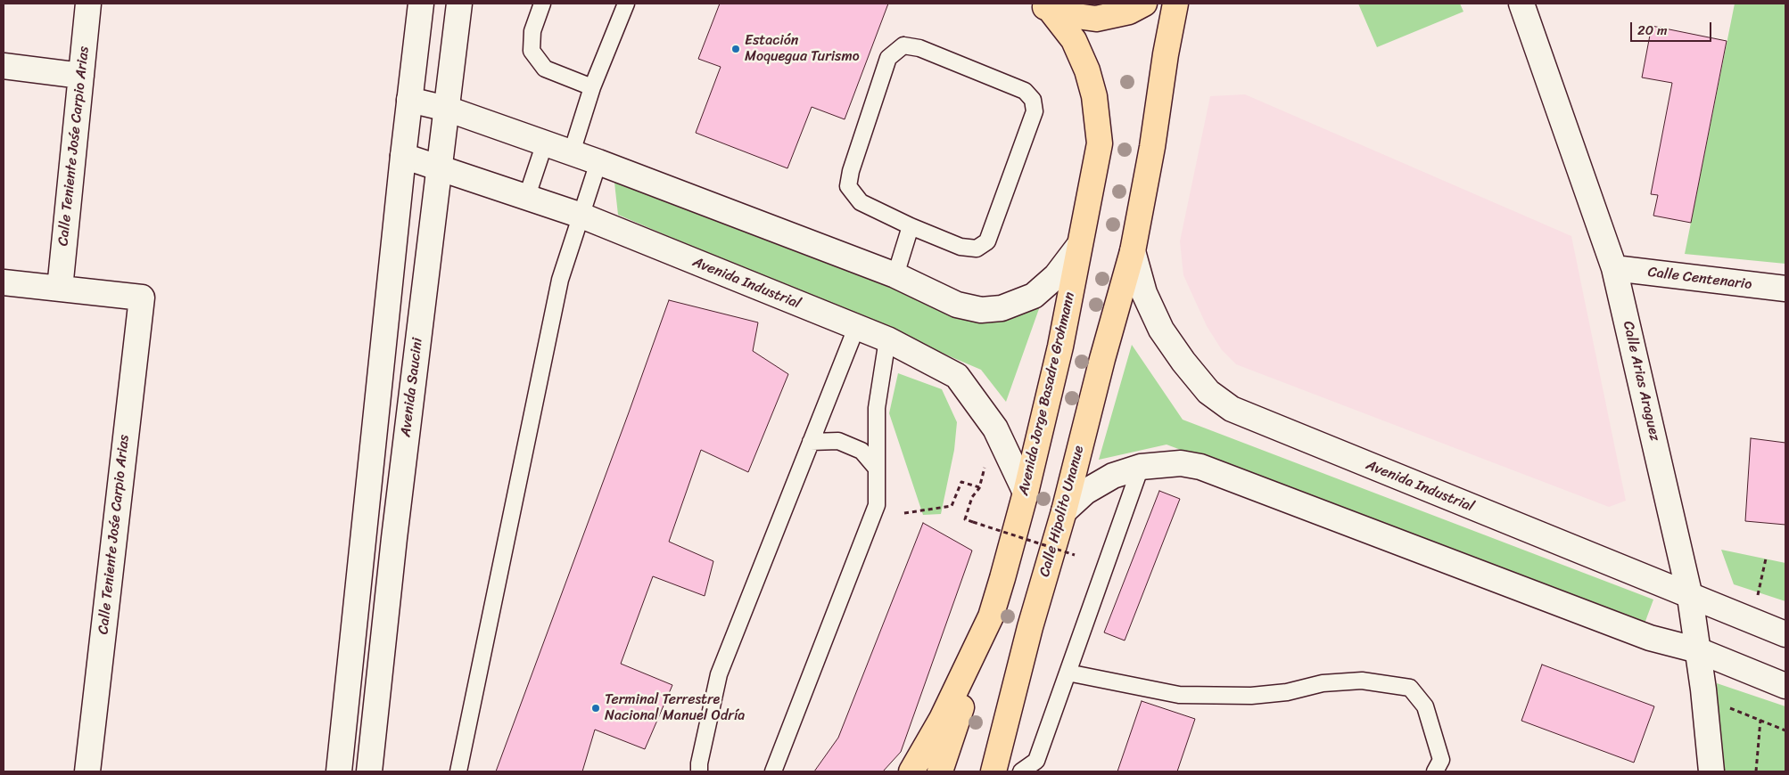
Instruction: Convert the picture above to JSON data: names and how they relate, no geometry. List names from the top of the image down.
{
  "streets": {
    "highway": ["Avenida Jorge Basadre Grohmann", "Calle Hipolito Unanue"],
    "street": [
      "Calle Teniente Jośe Carpio Arias",
      "Calle Centenario",
      "Avenida Industrial",
      "Calle Arias Araguez",
      "Avenida Saucini"
    ]
  },
  "crossings": [
    ["Calle Centenario", "Calle Arias Araguez"],
    ["Avenida Industrial", "Calle Arias Araguez"],
    ["Avenida Industrial", "Avenida Saucini"],
    ["Avenida Industrial", "Avenida Jorge Basadre Grohmann"],
    ["Avenida Industrial", "Calle Hipolito Unanue"]
  ],
  "places": ["Estación Moquegua Turismo", "Terminal Terrestre Nacional Manuel Odría"],
  "scale_bar": "20 m"
}
